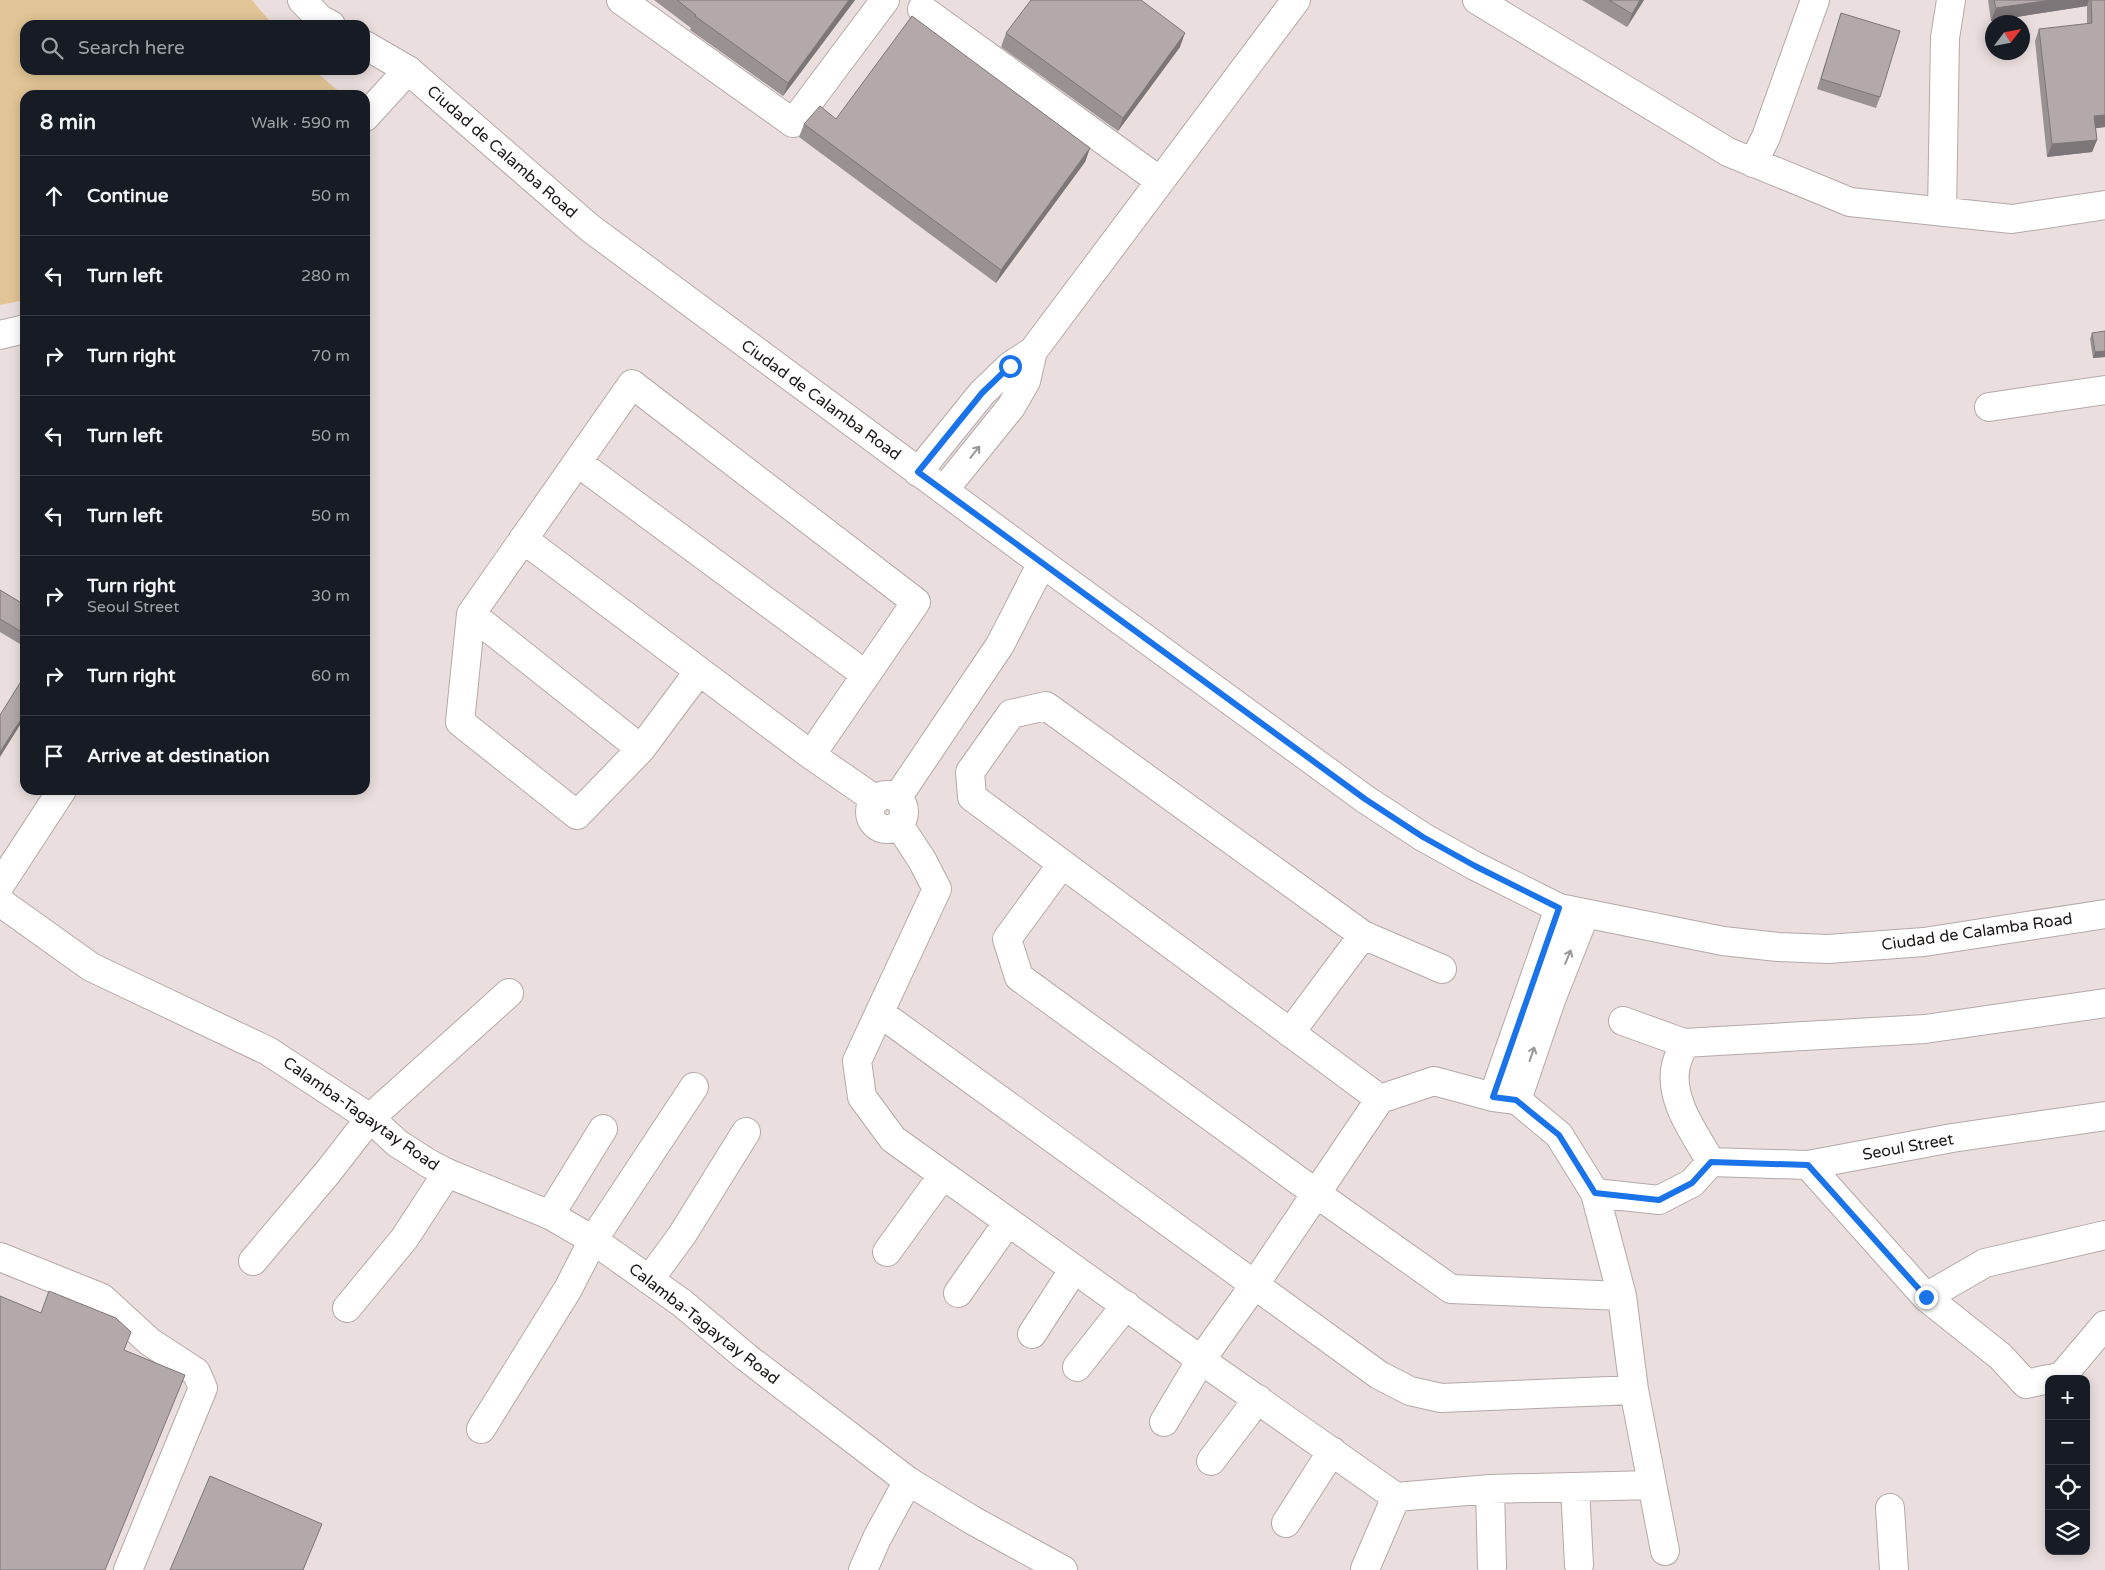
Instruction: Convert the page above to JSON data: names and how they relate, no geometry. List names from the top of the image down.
{
  "streets": {
    "street": ["Ciudad de Calamba Road", "Calamba-Tagaytay Road", "Seoul Street"]
  },
  "north": "top right",
  "page": {
    "search": "Search here",
    "heading": ["8 min", "Walk · 590 m"],
    "list": [
      ["Continue", "50 m"],
      ["Turn left", "280 m"],
      ["Turn right", "70 m"],
      ["Turn left", "50 m"],
      ["Turn left", "50 m"],
      ["Turn right", "Seoul Street", "30 m"],
      ["Turn right", "60 m"],
      "Arrive at destination"
    ],
    "map_buttons": ["+", "−"]
  }
}
